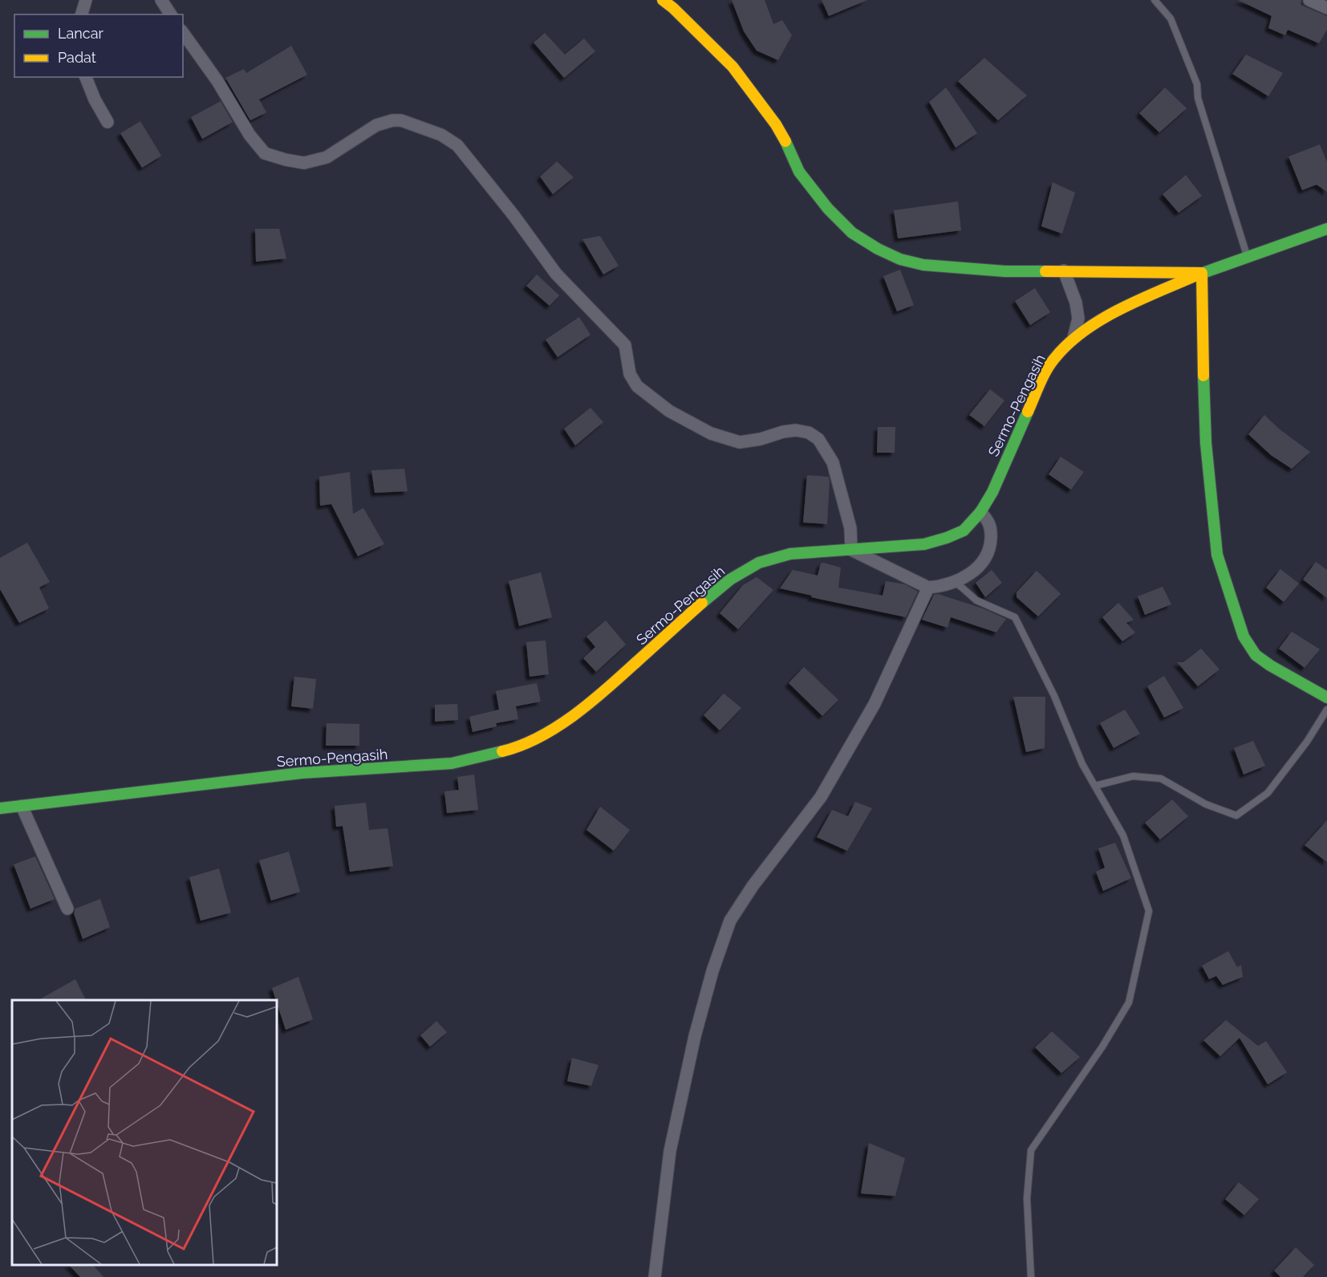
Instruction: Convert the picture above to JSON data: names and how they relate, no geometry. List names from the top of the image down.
{
  "streets": {
    "main road": ["Sermo-Pengasih"]
  },
  "legend": ["Lancar", "Padat"]
}
